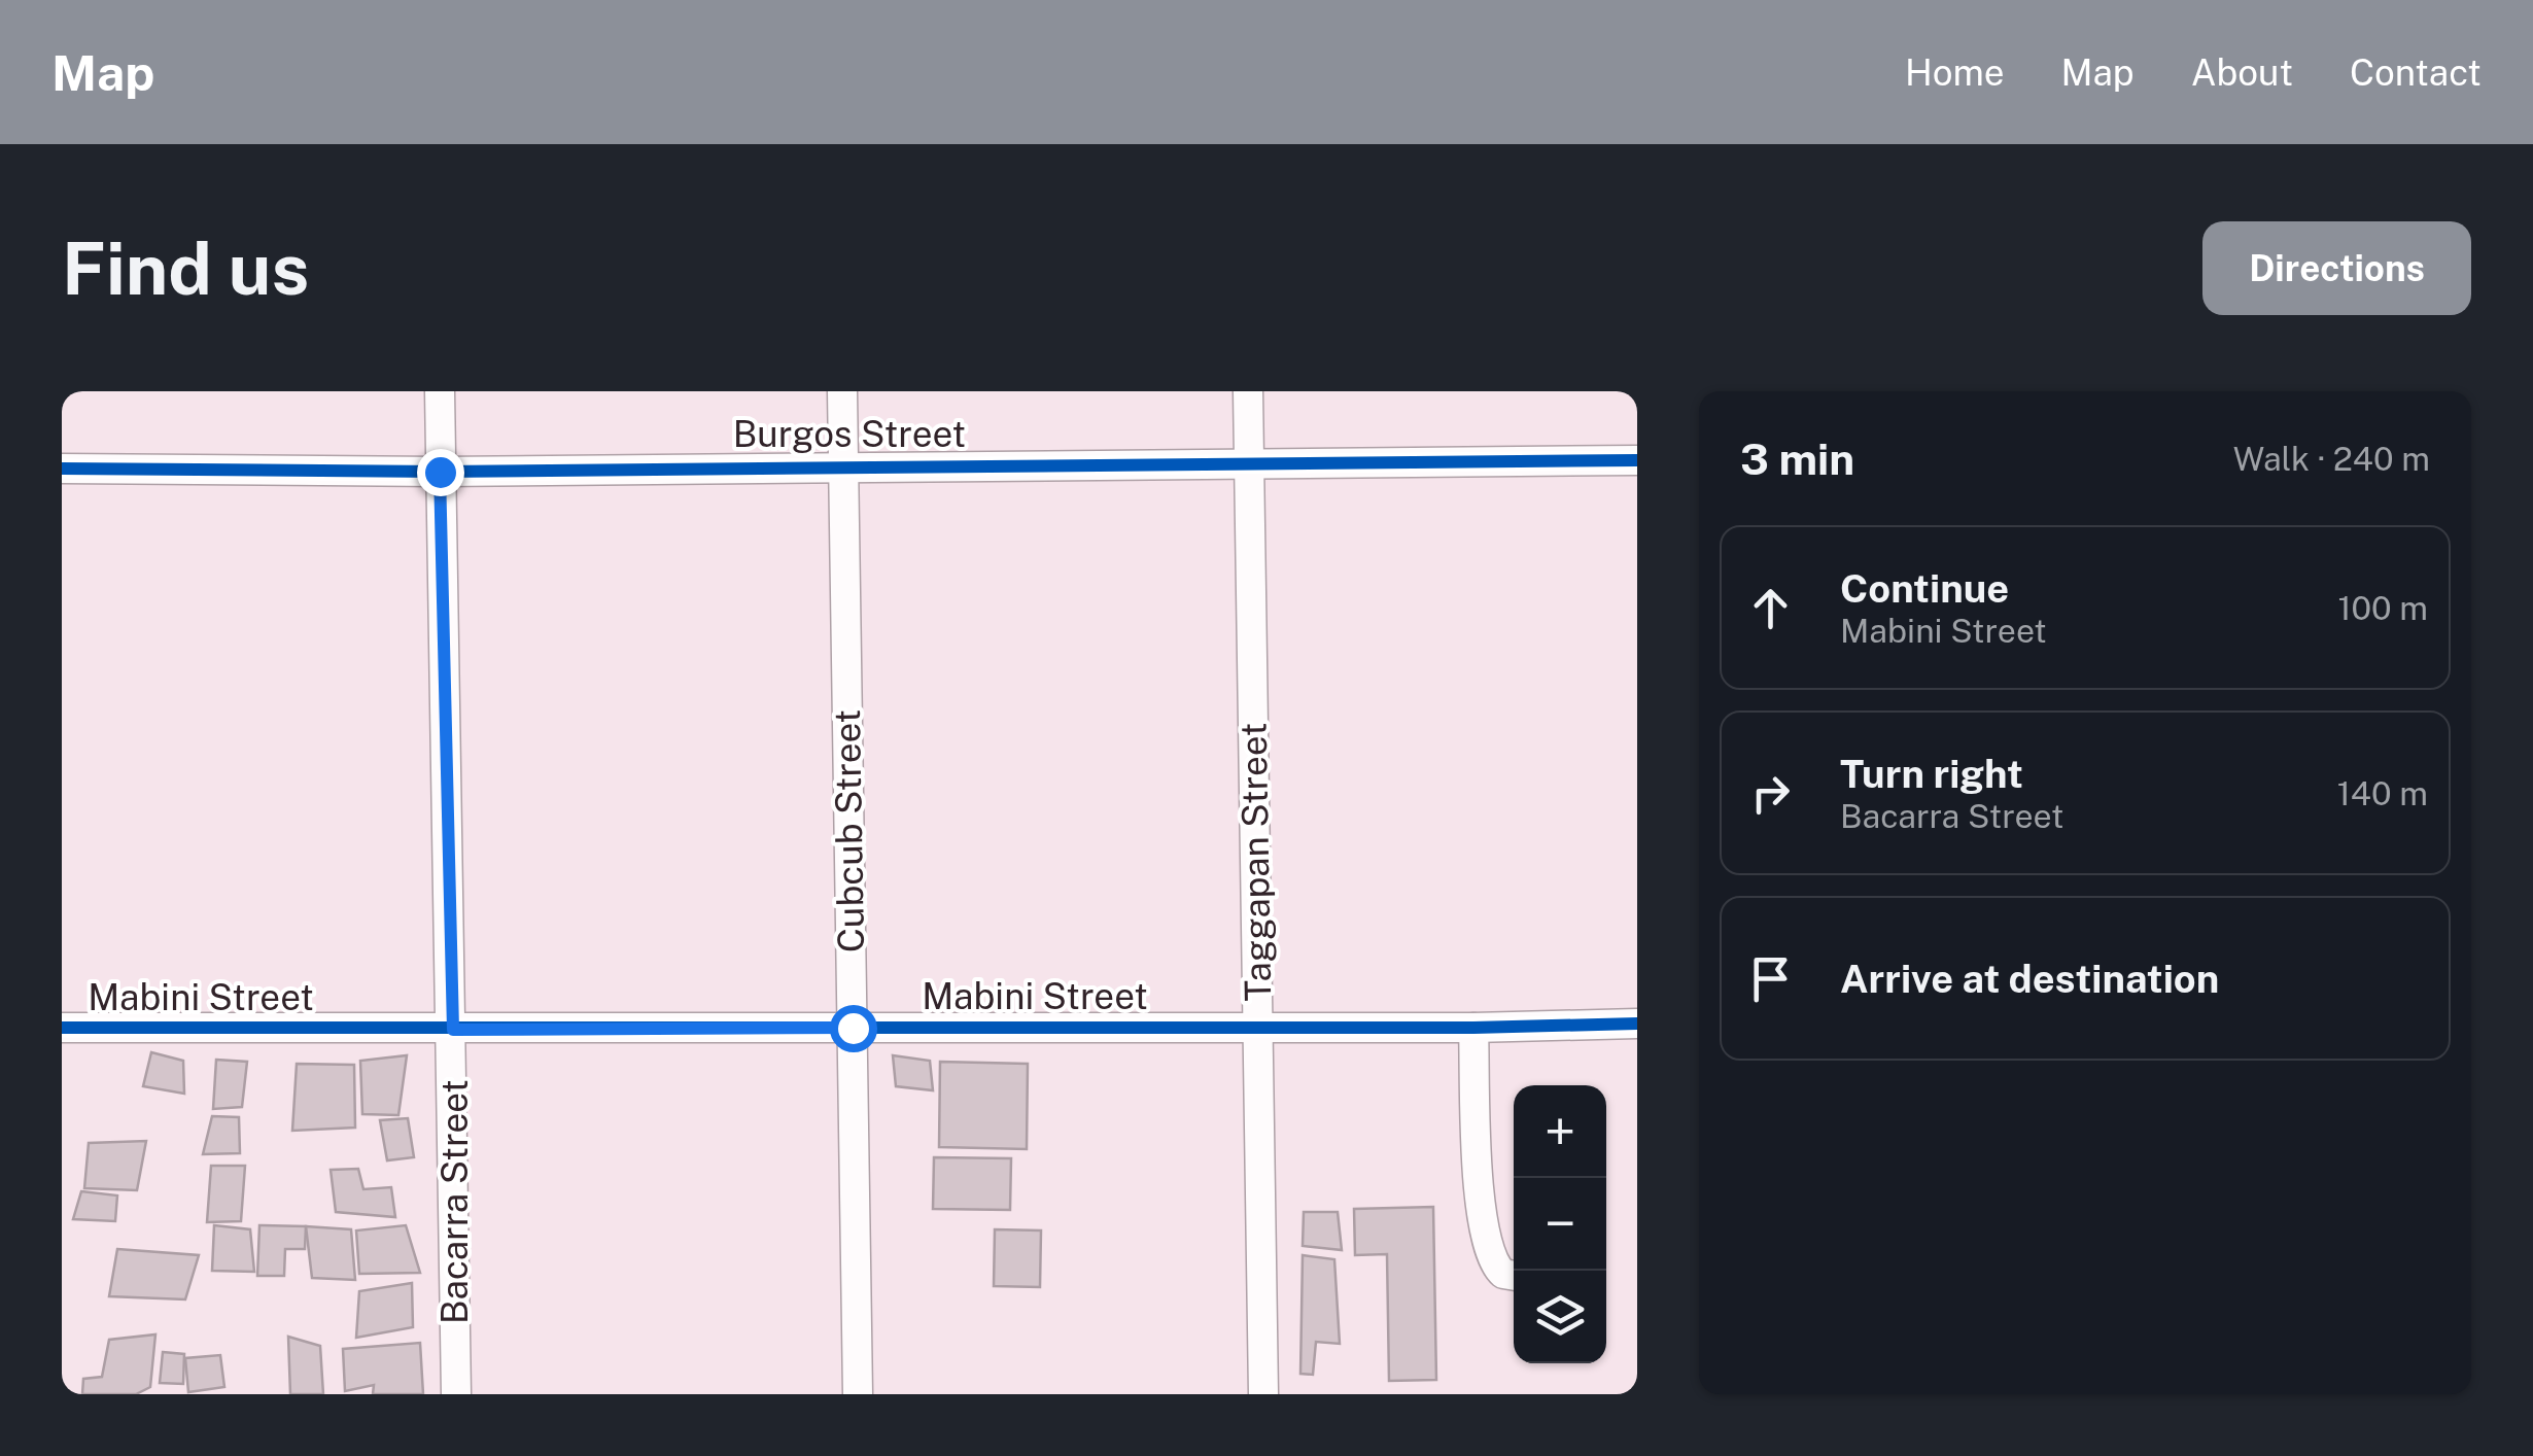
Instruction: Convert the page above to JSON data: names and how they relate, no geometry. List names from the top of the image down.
{
  "streets": {
    "street": [
      "Burgos Street",
      "Cubcub Street",
      "Taggapan Street",
      "Mabini Street",
      "Bacarra Street"
    ]
  },
  "crossings": [
    ["Burgos Street", "Cubcub Street"],
    ["Burgos Street", "Taggapan Street"],
    ["Burgos Street", "Bacarra Street"],
    ["Cubcub Street", "Mabini Street"],
    ["Taggapan Street", "Mabini Street"],
    ["Mabini Street", "Bacarra Street"]
  ],
  "page": {
    "header": "Map",
    "nav": [
      "Home",
      "Map",
      "About",
      "Contact"
    ],
    "buttons": "Directions",
    "title": "Find us",
    "heading": ["3 min", "Walk · 240 m"],
    "list": [
      ["Continue", "Mabini Street", "100 m"],
      ["Turn right", "Bacarra Street", "140 m"],
      "Arrive at destination"
    ],
    "map_buttons": ["+", "−"]
  }
}
